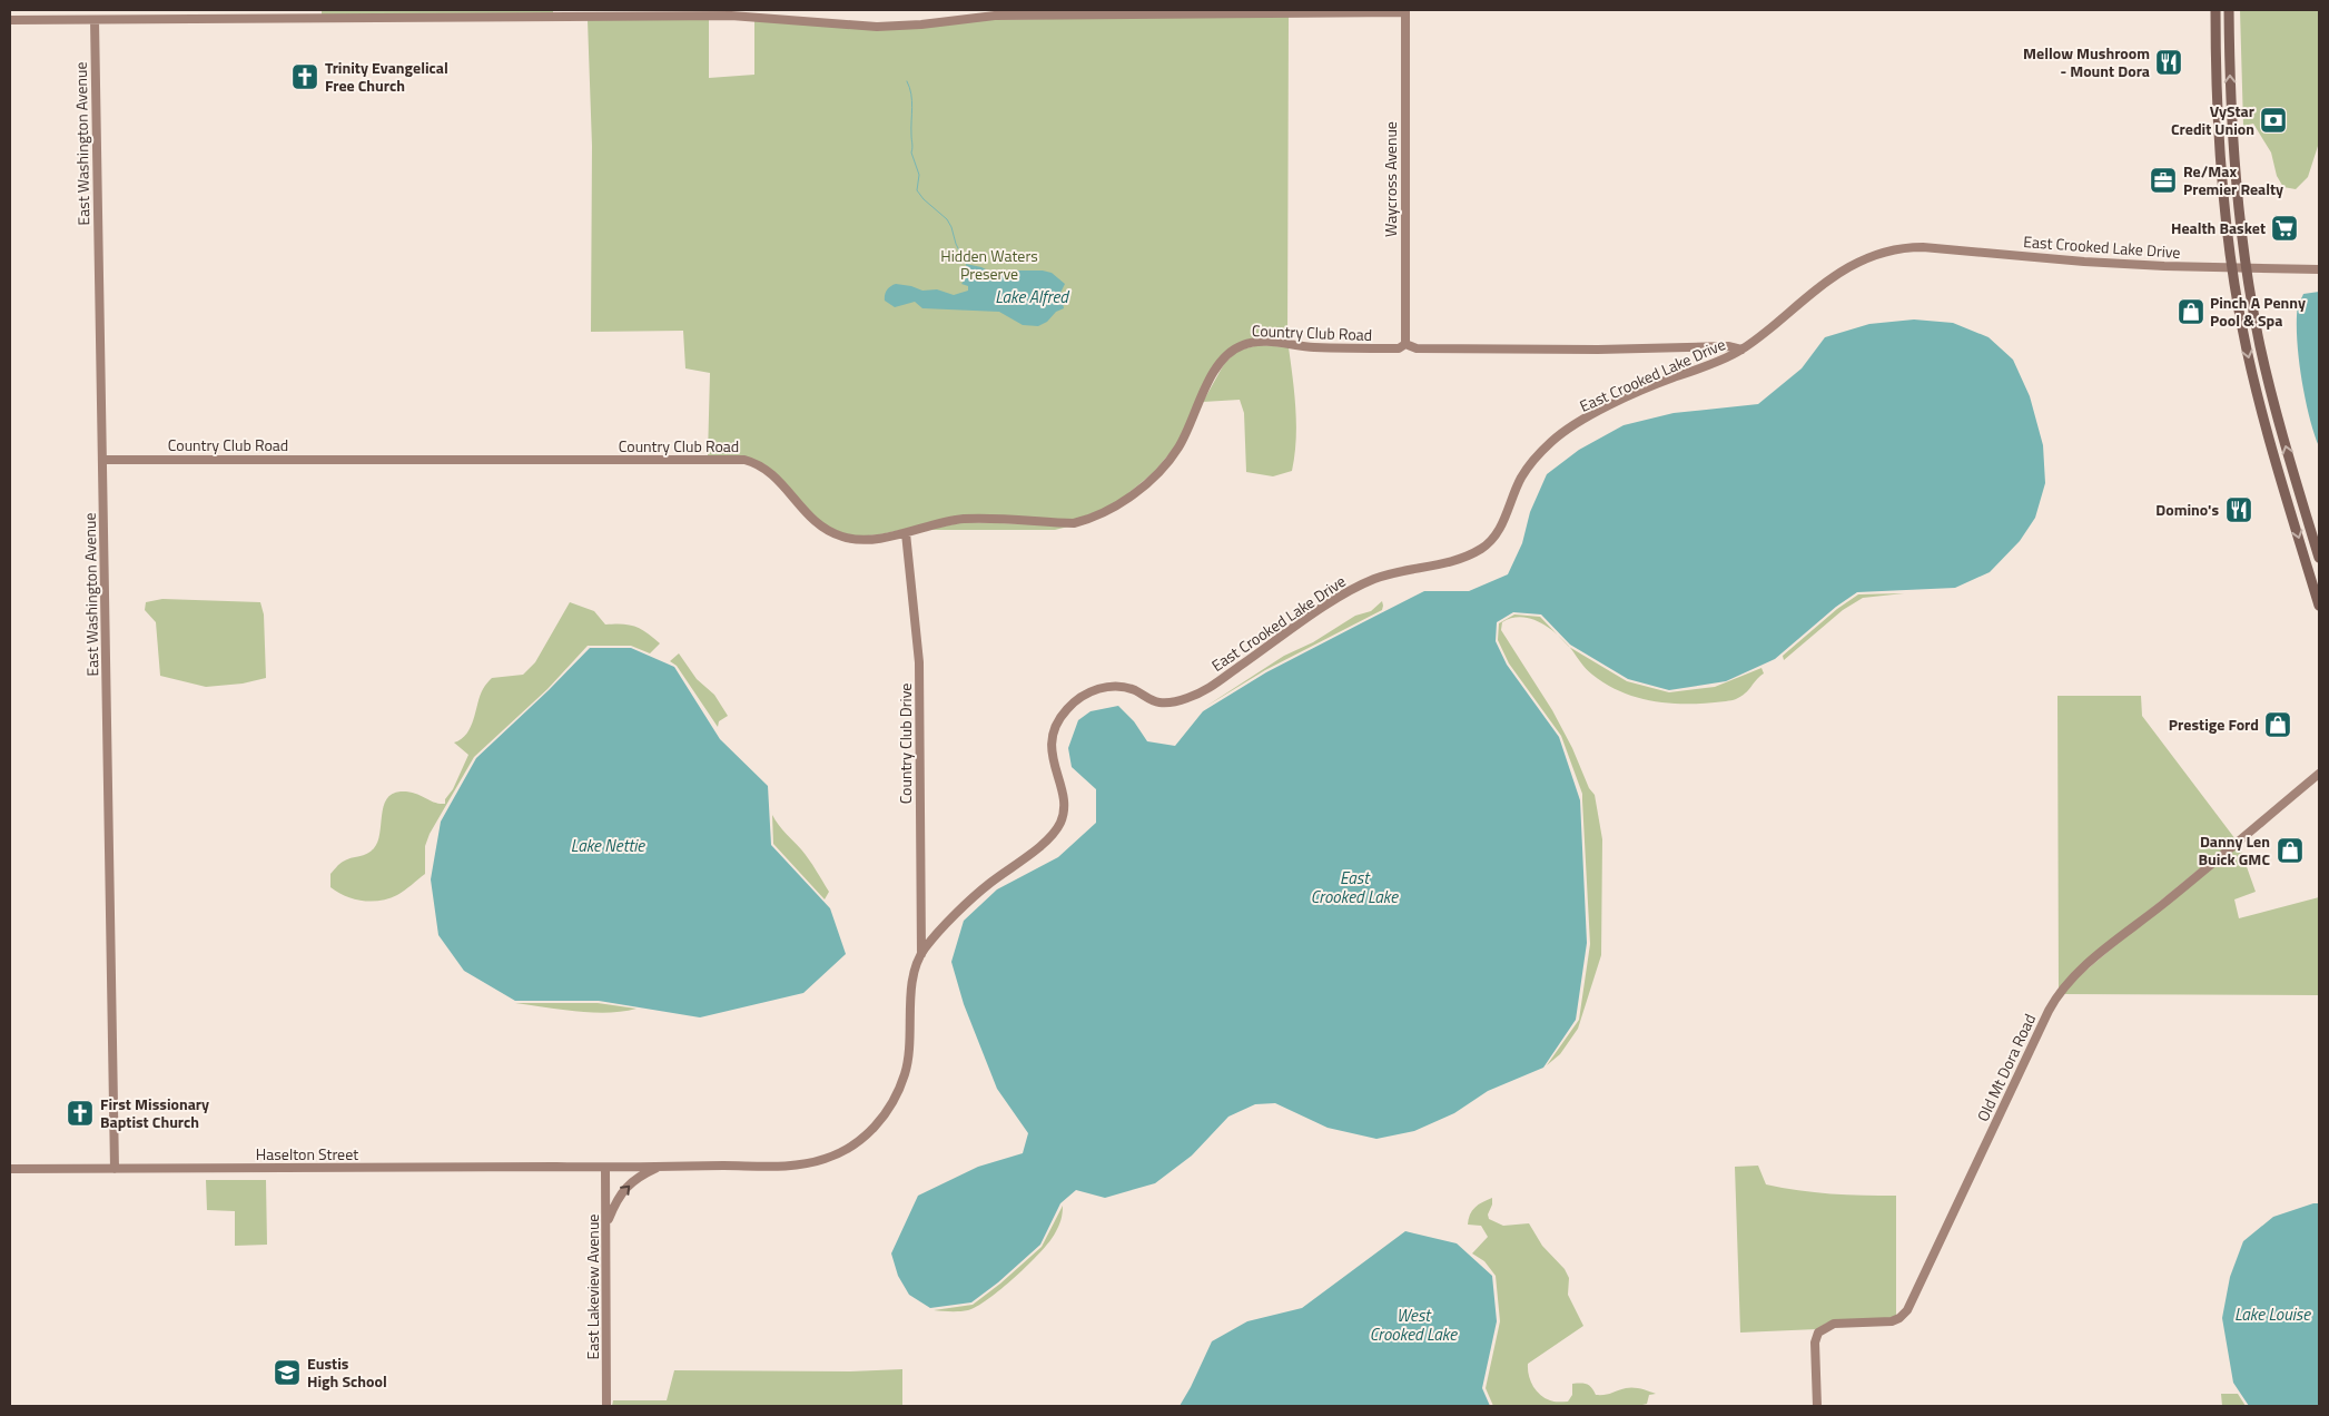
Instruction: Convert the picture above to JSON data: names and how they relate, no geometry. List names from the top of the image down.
{
  "streets": {
    "street": [
      "East Washington Avenue",
      "Waycross Avenue",
      "East Crooked Lake Drive",
      "Country Club Road",
      "Country Club Drive",
      "Old Mt Dora Road",
      "Haselton Street",
      "East Lakeview Avenue"
    ]
  },
  "crossings": [
    ["East Washington Avenue", "Country Club Road"],
    ["East Washington Avenue", "Haselton Street"],
    ["Waycross Avenue", "Country Club Road"],
    ["East Crooked Lake Drive", "Country Club Road"],
    ["East Crooked Lake Drive", "Country Club Drive"],
    ["East Crooked Lake Drive", "Haselton Street"],
    ["East Crooked Lake Drive", "East Lakeview Avenue"],
    ["Country Club Road", "Country Club Drive"],
    ["Haselton Street", "East Lakeview Avenue"]
  ],
  "water": [
    "Lake Alfred",
    "Lake Nettie",
    "East Crooked Lake",
    "Lake Louise",
    "West Crooked Lake"
  ],
  "parks": ["Hidden Waters Preserve"],
  "places": {
    "restaurant": ["Mellow Mushroom - Mount Dora", "Domino's"],
    "church": ["Trinity Evangelical Free Church", "First Missionary Baptist Church"],
    "bank": ["VyStar Credit Union"],
    "office": ["Re/Max Premier Realty"],
    "supermarket": ["Health Basket"],
    "shop": ["Pinch A Penny Pool & Spa", "Prestige Ford", "Danny Len Buick GMC"],
    "school or university": ["Eustis High School"]
  }
}
